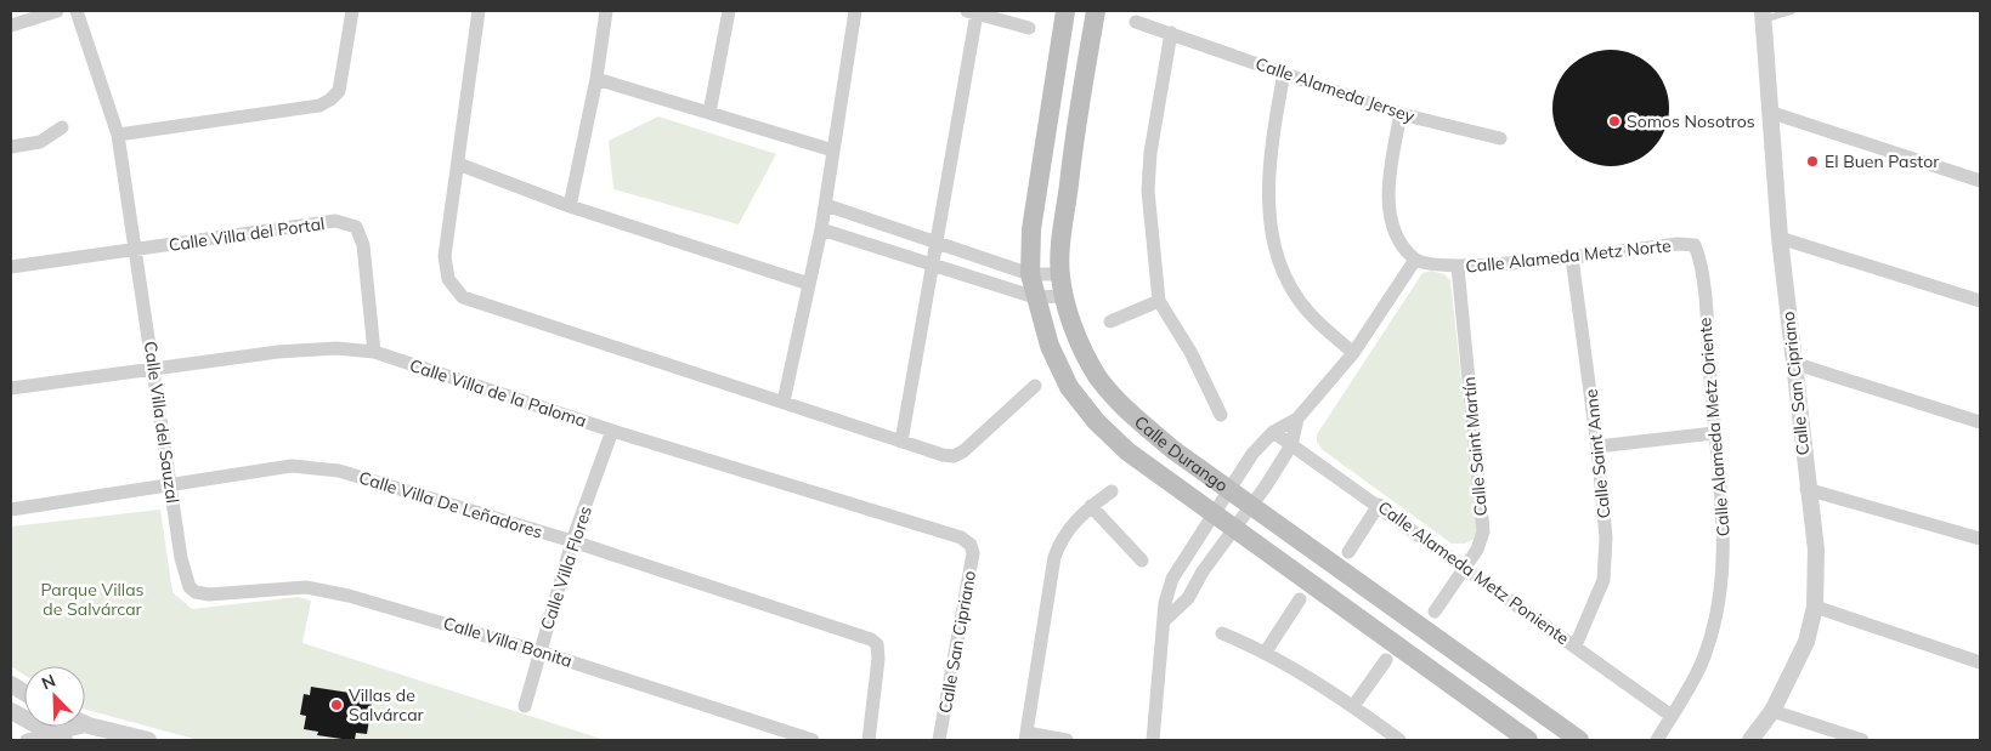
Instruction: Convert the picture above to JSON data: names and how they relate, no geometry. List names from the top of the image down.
{
  "streets": {
    "main road": ["Calle Durango"],
    "street": [
      "Calle Alameda Jersey",
      "Calle Villa del Portal",
      "Calle Alameda Metz Norte",
      "Calle San Cipriano",
      "Calle Villa de la Paloma",
      "Calle Villa del Sauzal",
      "Calle Alameda Metz Oriente",
      "Calle Saint Martín",
      "Calle Saint Anne",
      "Calle Villa De Leñadores",
      "Calle Villa Flores",
      "Calle Alameda Metz Poniente",
      "Calle Villa Bonita"
    ]
  },
  "crossings": [
    ["Calle Villa del Portal", "Calle Villa de la Paloma"],
    ["Calle Villa del Portal", "Calle Villa del Sauzal"],
    ["Calle Alameda Metz Norte", "Calle Alameda Metz Oriente"],
    ["Calle Alameda Metz Norte", "Calle Saint Martín"],
    ["Calle Alameda Metz Norte", "Calle Saint Anne"],
    ["Calle San Cipriano", "Calle Villa de la Paloma"],
    ["Calle Villa de la Paloma", "Calle Villa del Sauzal"],
    ["Calle Villa de la Paloma", "Calle Villa Flores"],
    ["Calle Villa del Sauzal", "Calle Villa De Leñadores"],
    ["Calle Villa del Sauzal", "Calle Villa Bonita"],
    ["Calle Alameda Metz Oriente", "Calle Alameda Metz Poniente"],
    ["Calle Saint Martín", "Calle Alameda Metz Poniente"],
    ["Calle Saint Anne", "Calle Alameda Metz Poniente"],
    ["Calle Villa De Leñadores", "Calle Villa Flores"],
    ["Calle Villa Flores", "Calle Villa Bonita"]
  ],
  "parks": ["Parque Villas de Salvárcar"],
  "places": ["Somos Nosotros", "El Buen Pastor", "Villas de Salvárcar"],
  "north": "top left"
}
